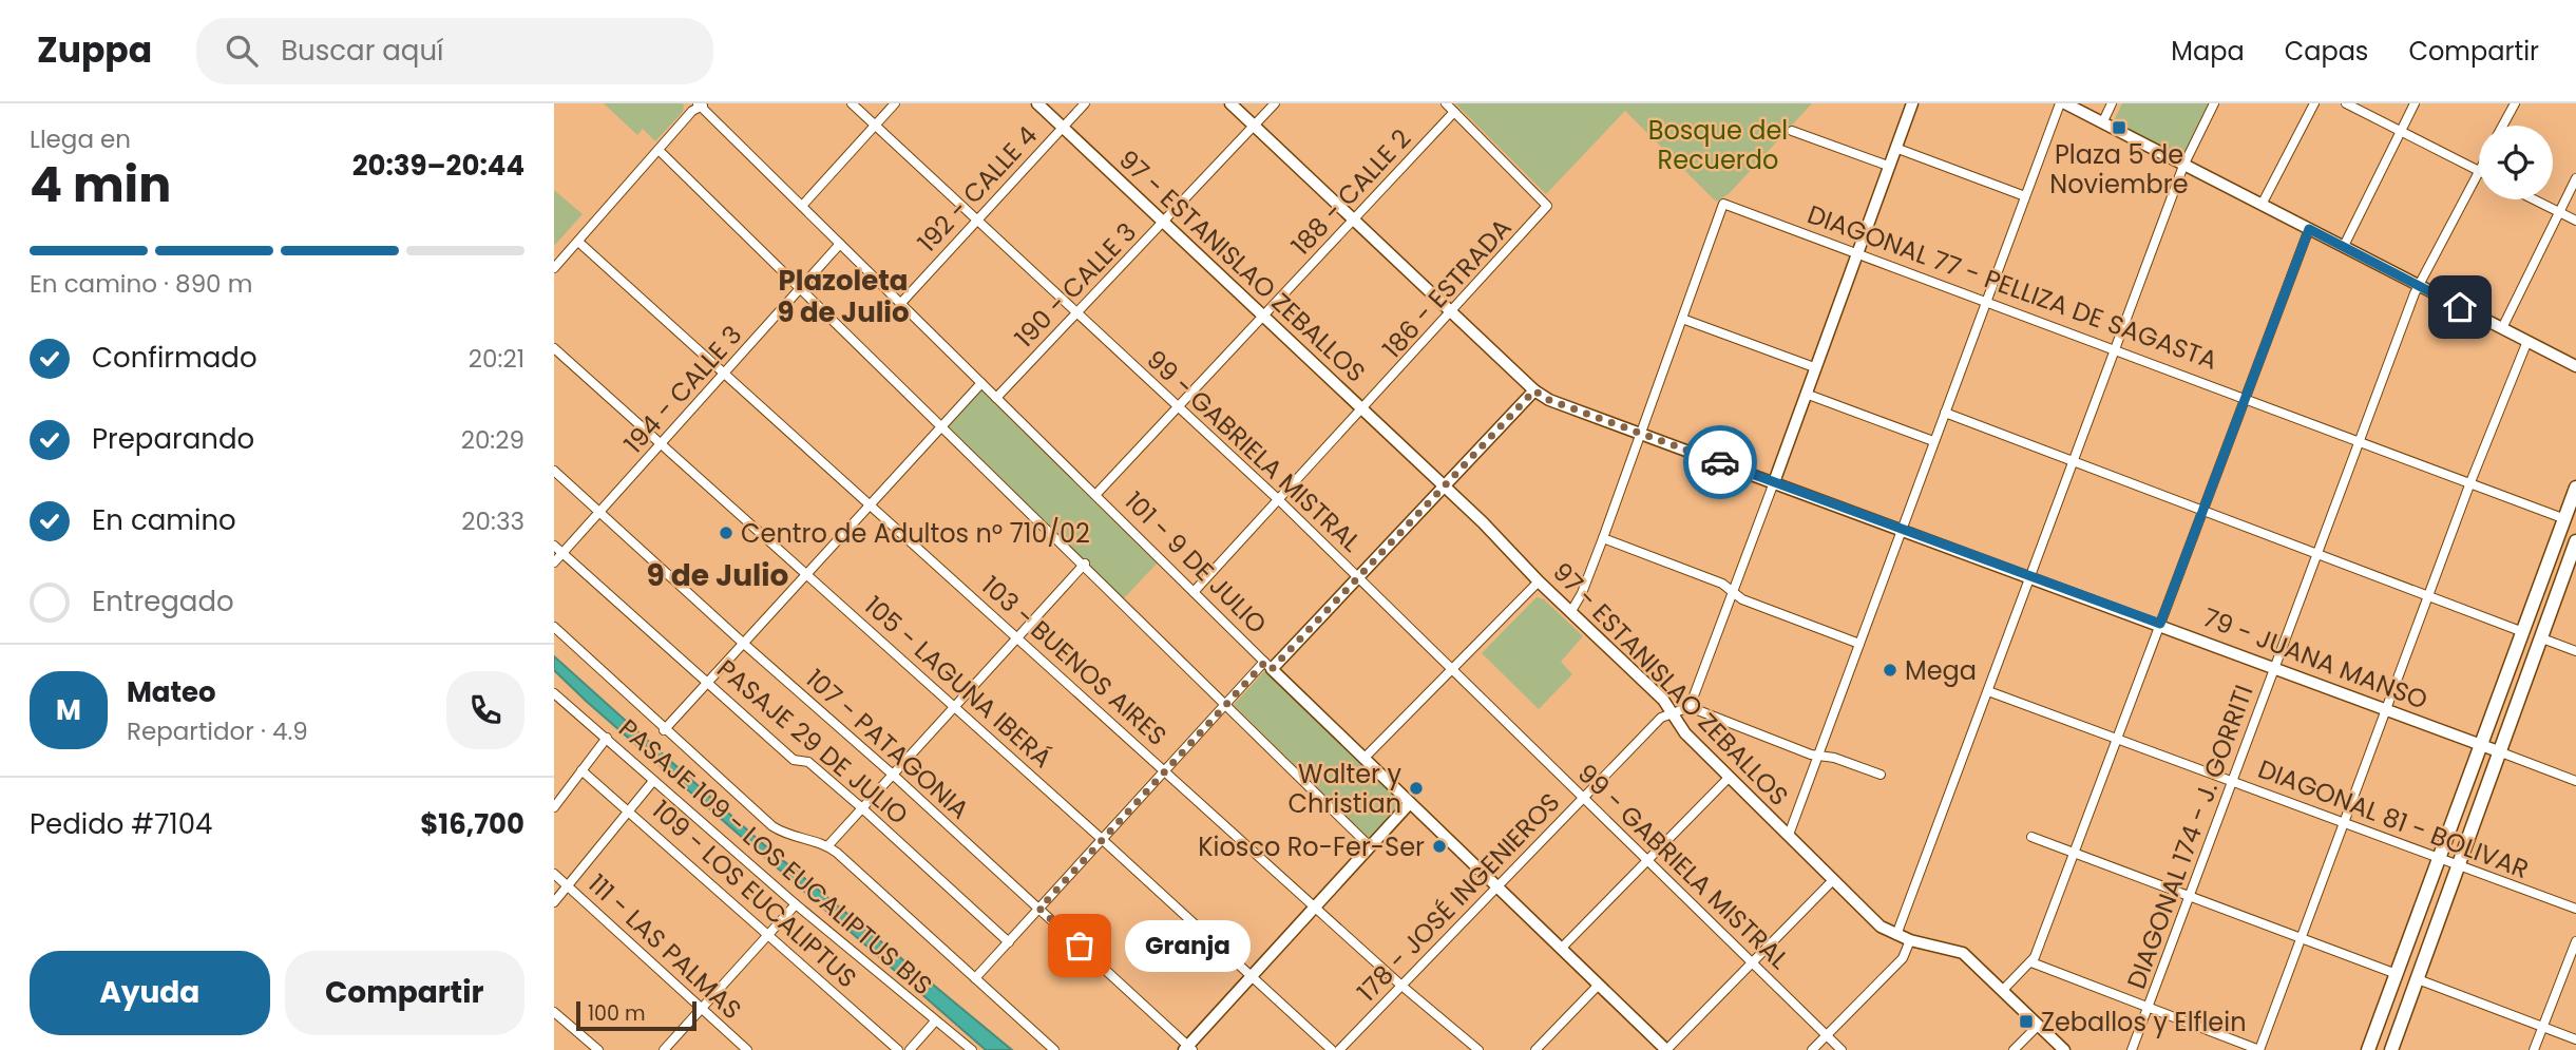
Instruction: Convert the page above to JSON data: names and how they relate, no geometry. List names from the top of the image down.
{
  "streets": {
    "street": [
      "192 - CALLE 4",
      "188 - CALLE 2",
      "97 - ESTANISLAO ZEBALLOS",
      "190 - CALLE 3",
      "DIAGONAL 77 - PELLIZA DE SAGASTA",
      "186 - ESTRADA",
      "194 - CALLE 3",
      "99 - GABRIELA MISTRAL",
      "101 - 9 DE JULIO",
      "79 - JUANA MANSO",
      "103 - BUENOS AIRES",
      "105 - LAGUNA IBERÁ",
      "PASAJE 29 DE JULIO",
      "107 - PATAGONIA",
      "DIAGONAL 81 - BOLIVAR",
      "DIAGONAL 174 - J. GORRITI",
      "PASAJE 109 - LOS EUCALIPTUS BIS",
      "109 - LOS EUCALIPTUS",
      "178 - JOSÉ INGENIEROS",
      "111 - LAS PALMAS"
    ]
  },
  "crossings": [
    ["192 - CALLE 4", "97 - ESTANISLAO ZEBALLOS"],
    ["192 - CALLE 4", "99 - GABRIELA MISTRAL"],
    ["192 - CALLE 4", "101 - 9 DE JULIO"],
    ["188 - CALLE 2", "97 - ESTANISLAO ZEBALLOS"],
    ["188 - CALLE 2", "186 - ESTRADA"],
    ["188 - CALLE 2", "99 - GABRIELA MISTRAL"],
    ["188 - CALLE 2", "101 - 9 DE JULIO"],
    ["188 - CALLE 2", "79 - JUANA MANSO"],
    ["97 - ESTANISLAO ZEBALLOS", "190 - CALLE 3"],
    ["97 - ESTANISLAO ZEBALLOS", "186 - ESTRADA"],
    ["97 - ESTANISLAO ZEBALLOS", "178 - JOSÉ INGENIEROS"],
    ["190 - CALLE 3", "99 - GABRIELA MISTRAL"],
    ["190 - CALLE 3", "101 - 9 DE JULIO"],
    ["190 - CALLE 3", "79 - JUANA MANSO"],
    ["DIAGONAL 77 - PELLIZA DE SAGASTA", "DIAGONAL 174 - J. GORRITI"],
    ["186 - ESTRADA", "99 - GABRIELA MISTRAL"],
    ["186 - ESTRADA", "101 - 9 DE JULIO"],
    ["186 - ESTRADA", "79 - JUANA MANSO"],
    ["194 - CALLE 3", "101 - 9 DE JULIO"],
    ["194 - CALLE 3", "103 - BUENOS AIRES"],
    ["194 - CALLE 3", "105 - LAGUNA IBERÁ"],
    ["194 - CALLE 3", "PASAJE 29 DE JULIO"],
    ["194 - CALLE 3", "107 - PATAGONIA"],
    ["99 - GABRIELA MISTRAL", "178 - JOSÉ INGENIEROS"],
    ["101 - 9 DE JULIO", "178 - JOSÉ INGENIEROS"],
    ["79 - JUANA MANSO", "DIAGONAL 174 - J. GORRITI"],
    ["103 - BUENOS AIRES", "178 - JOSÉ INGENIEROS"],
    ["DIAGONAL 81 - BOLIVAR", "DIAGONAL 174 - J. GORRITI"]
  ],
  "districts": ["Plazoleta 9 de Julio", "9 de Julio"],
  "parks": ["Bosque del Recuerdo"],
  "places": {
    "transit": ["Plaza 5 de Noviembre", "Zeballos y Elflein"],
    "other": [
      "Centro de Adultos nº 710/02",
      "Mega",
      "Walter y Christian",
      "Kiosco Ro-Fer-Ser",
      "Granja"
    ]
  },
  "scale_bar": "100 m",
  "page": {
    "header": "Zuppa",
    "search": "Buscar aquí",
    "nav": ["Mapa", "Capas", "Compartir"],
    "heading": ["4 min", "Llega en", "20:39–20:44"],
    "panel": [
      "Mateo",
      "Repartidor · 4.9",
      "Pedido #7104",
      "$16,700"
    ],
    "bar": "En camino · 890 m",
    "list": [
      ["Confirmado", "20:21"],
      ["Preparando", "20:29"],
      ["En camino", "20:33"],
      "Entregado"
    ],
    "round": "M",
    "bubble": "Granja",
    "buttons": ["Ayuda", "Compartir"],
    "scale": "100 m"
  }
}
